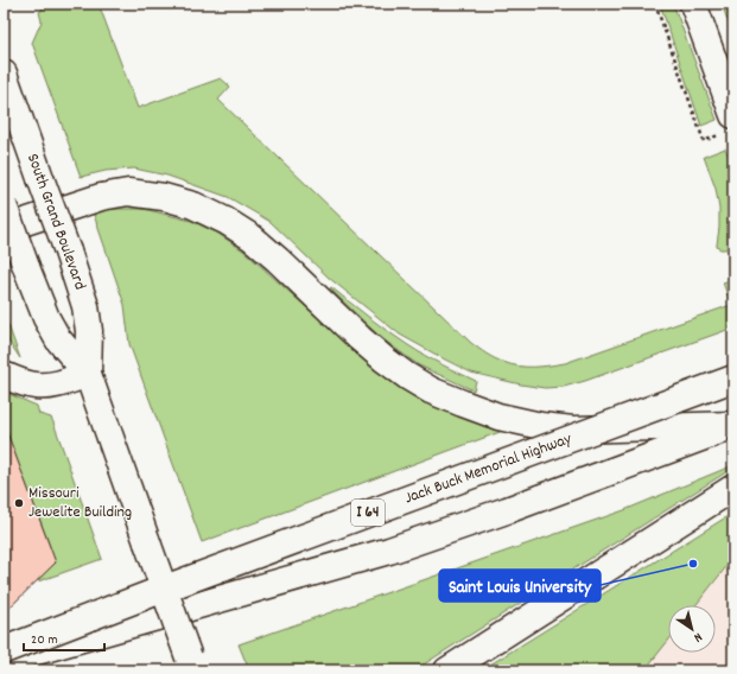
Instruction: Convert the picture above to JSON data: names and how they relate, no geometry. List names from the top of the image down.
{
  "streets": {
    "main road": ["South Grand Boulevard", "Jack Buck Memorial Highway", "I 64"]
  },
  "places": ["Missouri Jewelite Building", "Saint Louis University"],
  "scale_bar": "20 m",
  "north": "bottom right"
}
